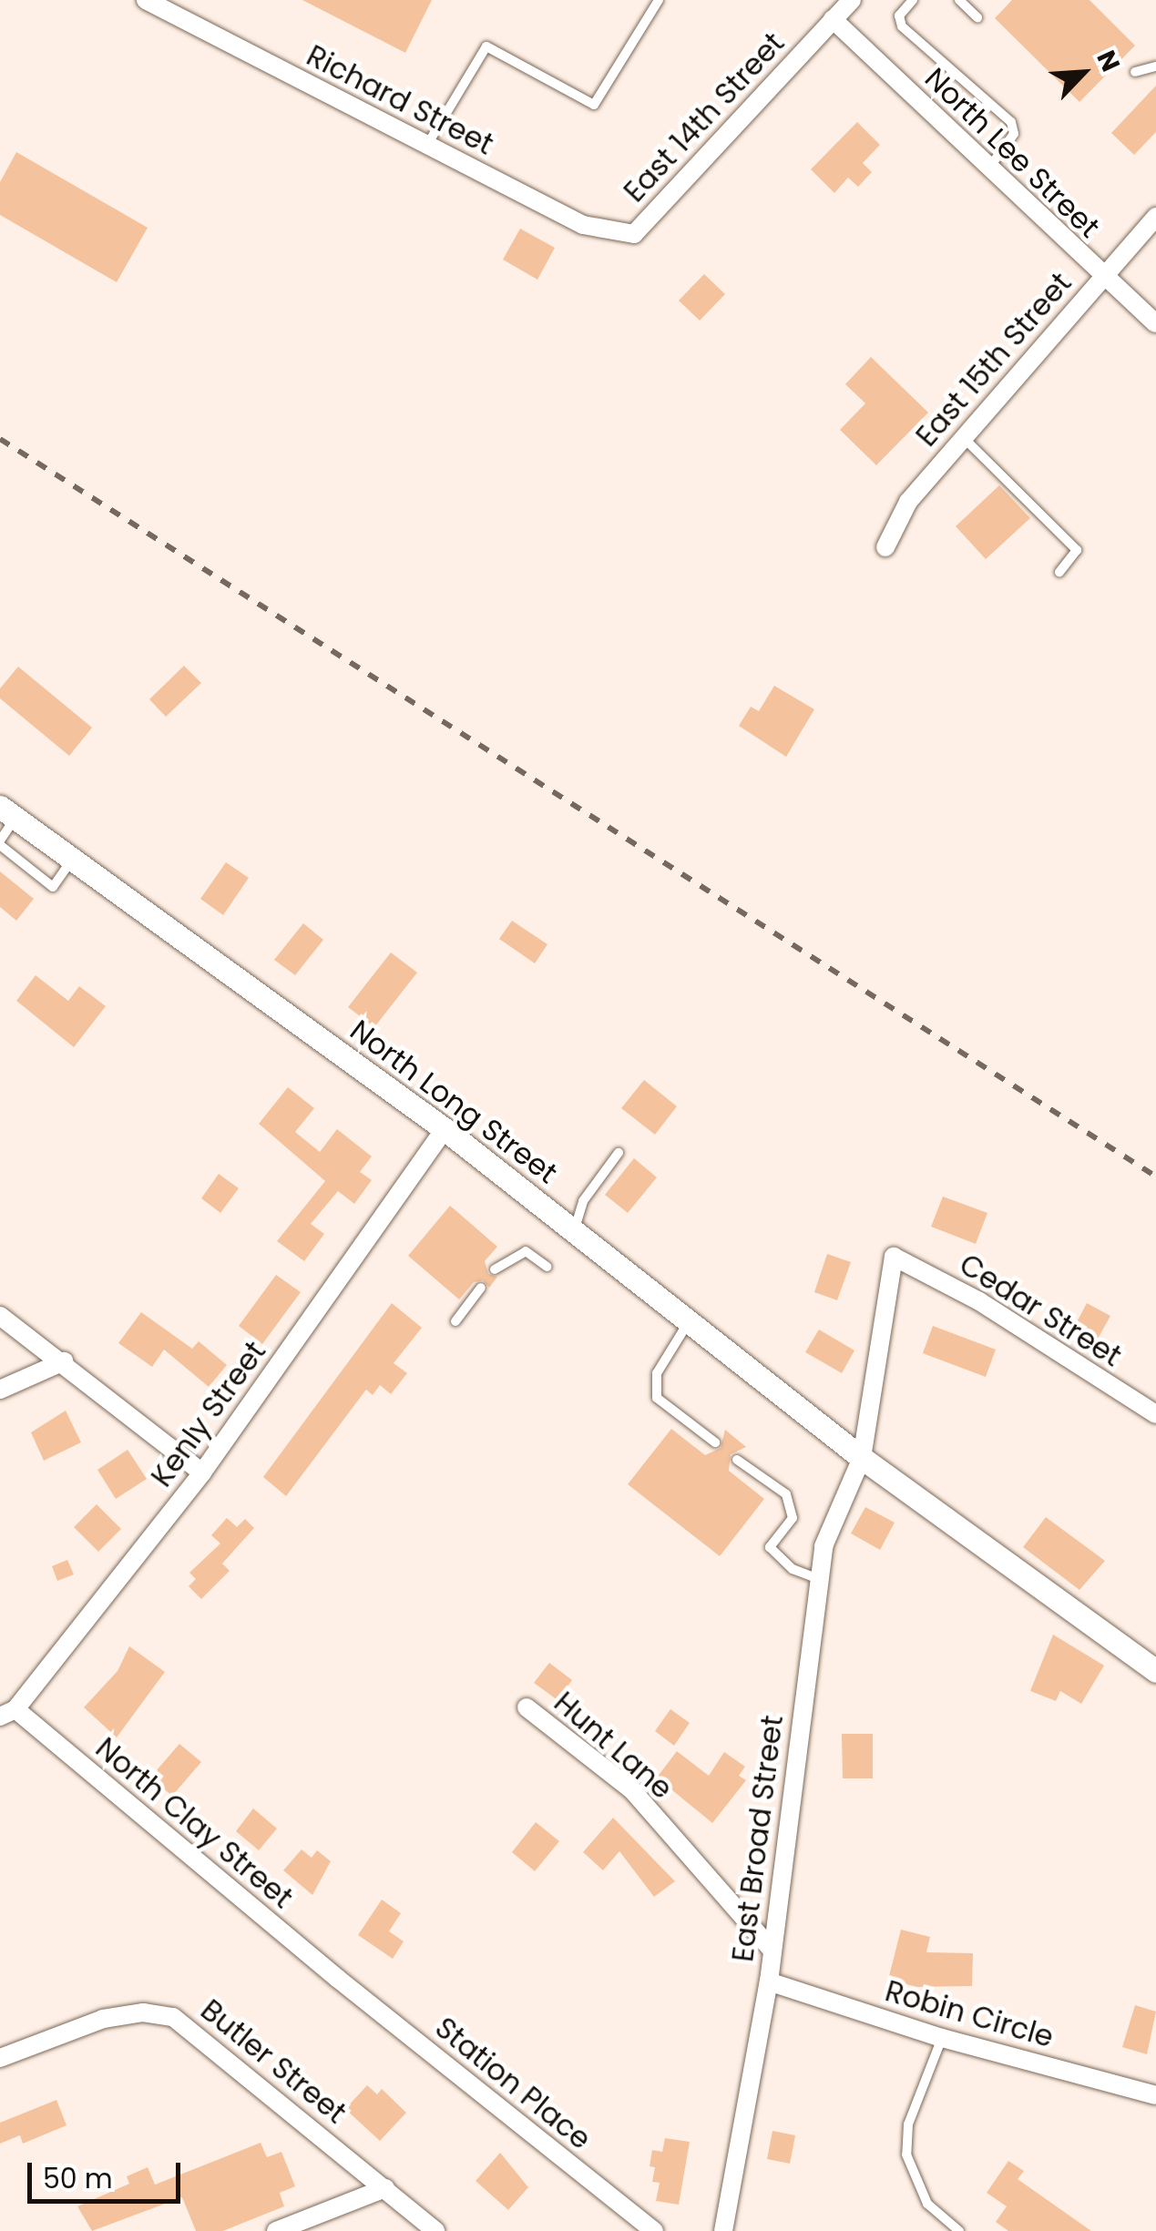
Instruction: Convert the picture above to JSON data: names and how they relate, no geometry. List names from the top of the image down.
{
  "streets": {
    "street": [
      "Richard Street",
      "East 14th Street",
      "North Lee Street",
      "East 15th Street",
      "North Long Street",
      "Cedar Street",
      "Kenly Street",
      "Hunt Lane",
      "North Clay Street",
      "East Broad Street",
      "Robin Circle",
      "Butler Street",
      "Station Place"
    ]
  },
  "crossings": [
    ["Richard Street", "East 14th Street"],
    ["East 14th Street", "North Lee Street"],
    ["North Lee Street", "East 15th Street"],
    ["North Long Street", "Kenly Street"],
    ["North Long Street", "East Broad Street"],
    ["Cedar Street", "East Broad Street"],
    ["Kenly Street", "North Clay Street"],
    ["Hunt Lane", "East Broad Street"],
    ["North Clay Street", "Station Place"],
    ["East Broad Street", "Robin Circle"]
  ],
  "scale_bar": "50 m",
  "north": "top right"
}
